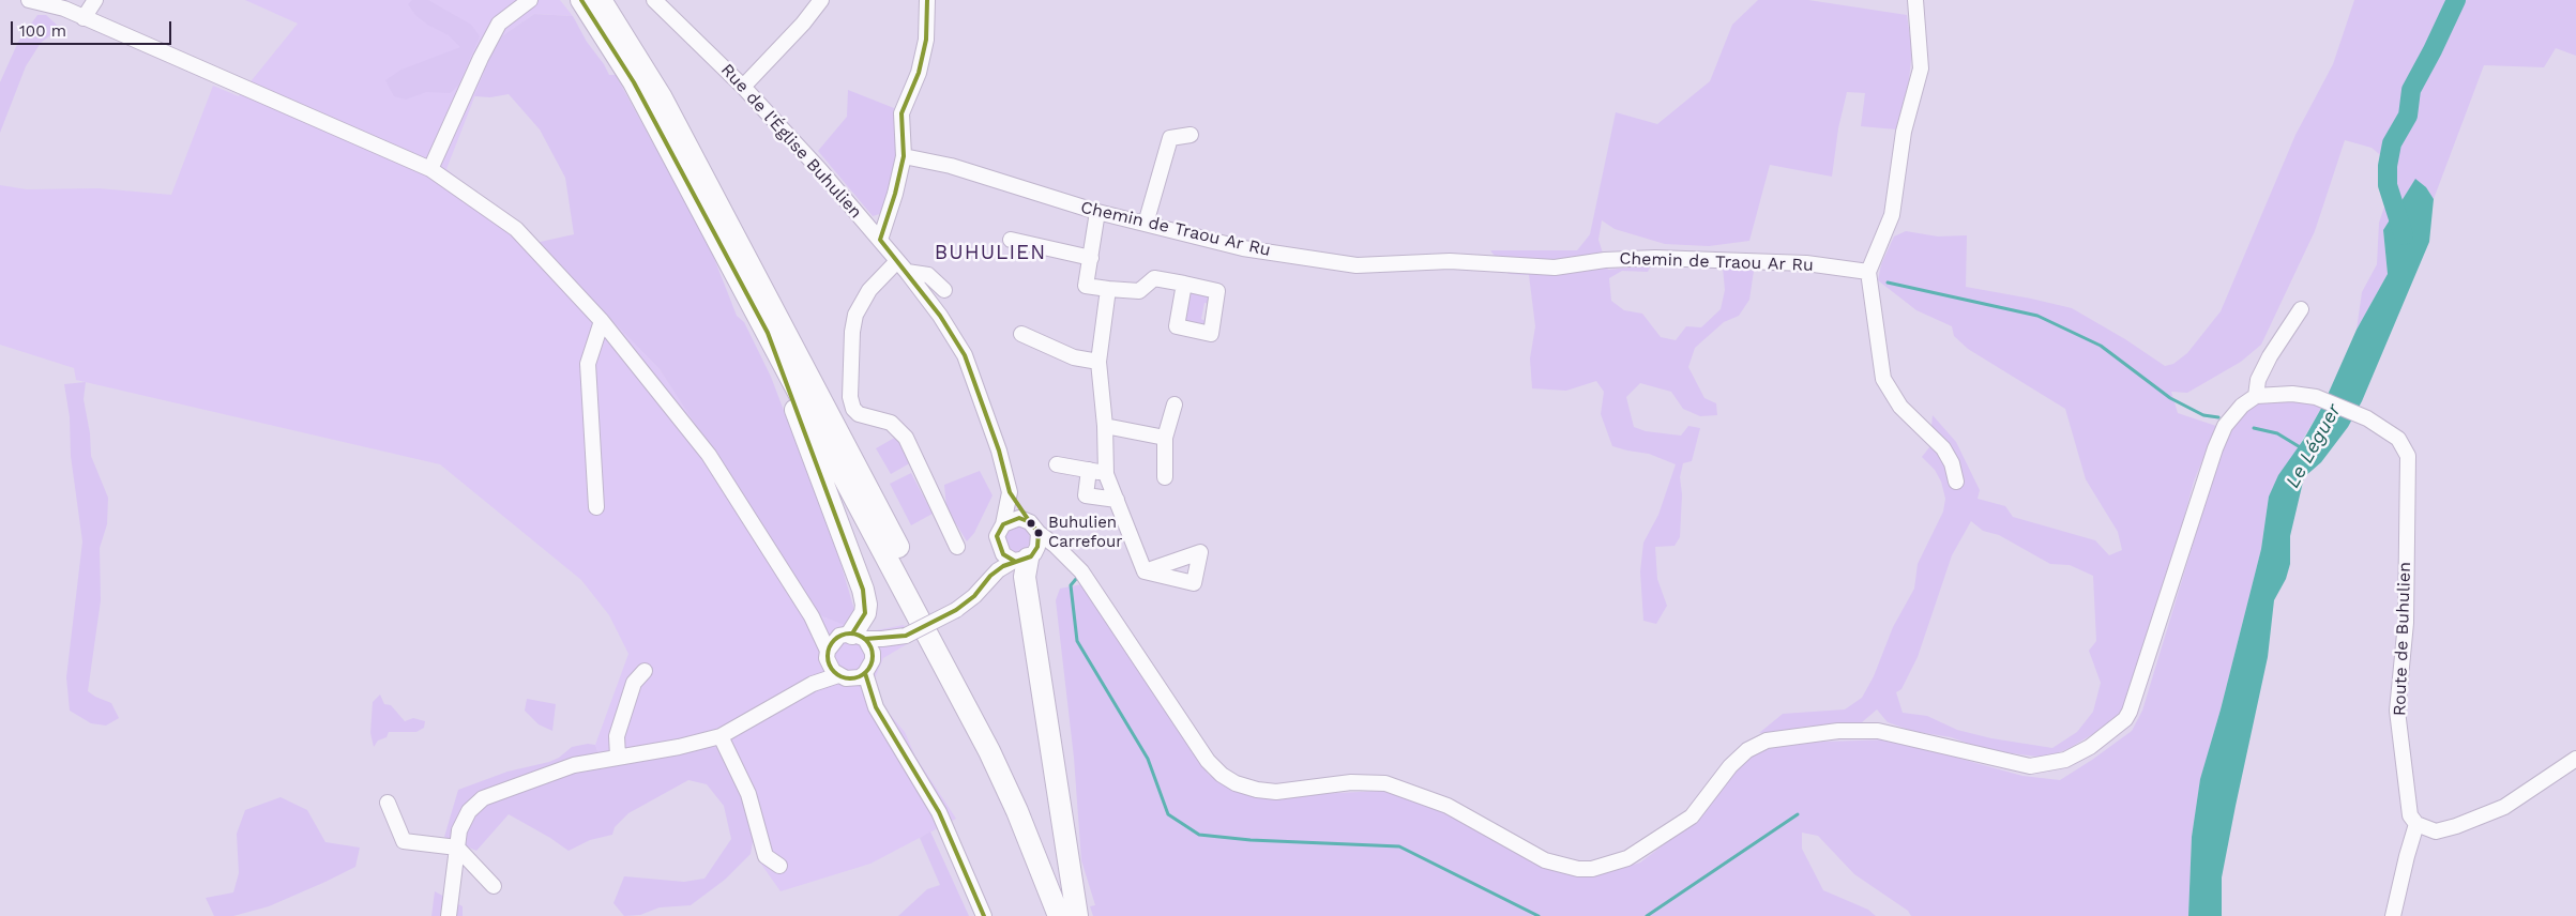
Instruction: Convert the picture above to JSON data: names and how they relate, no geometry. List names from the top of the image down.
{
  "streets": {
    "street": ["Rue de l'Église Buhulien", "Chemin de Traou Ar Ru", "Route de Buhulien"]
  },
  "crossings": [
    ["Rue de l'Église Buhulien", "Route de Buhulien"]
  ],
  "districts": ["BUHULIEN"],
  "water": ["Le Léguer"],
  "places": ["Buhulien Carrefour"],
  "scale_bar": "100 m"
}
